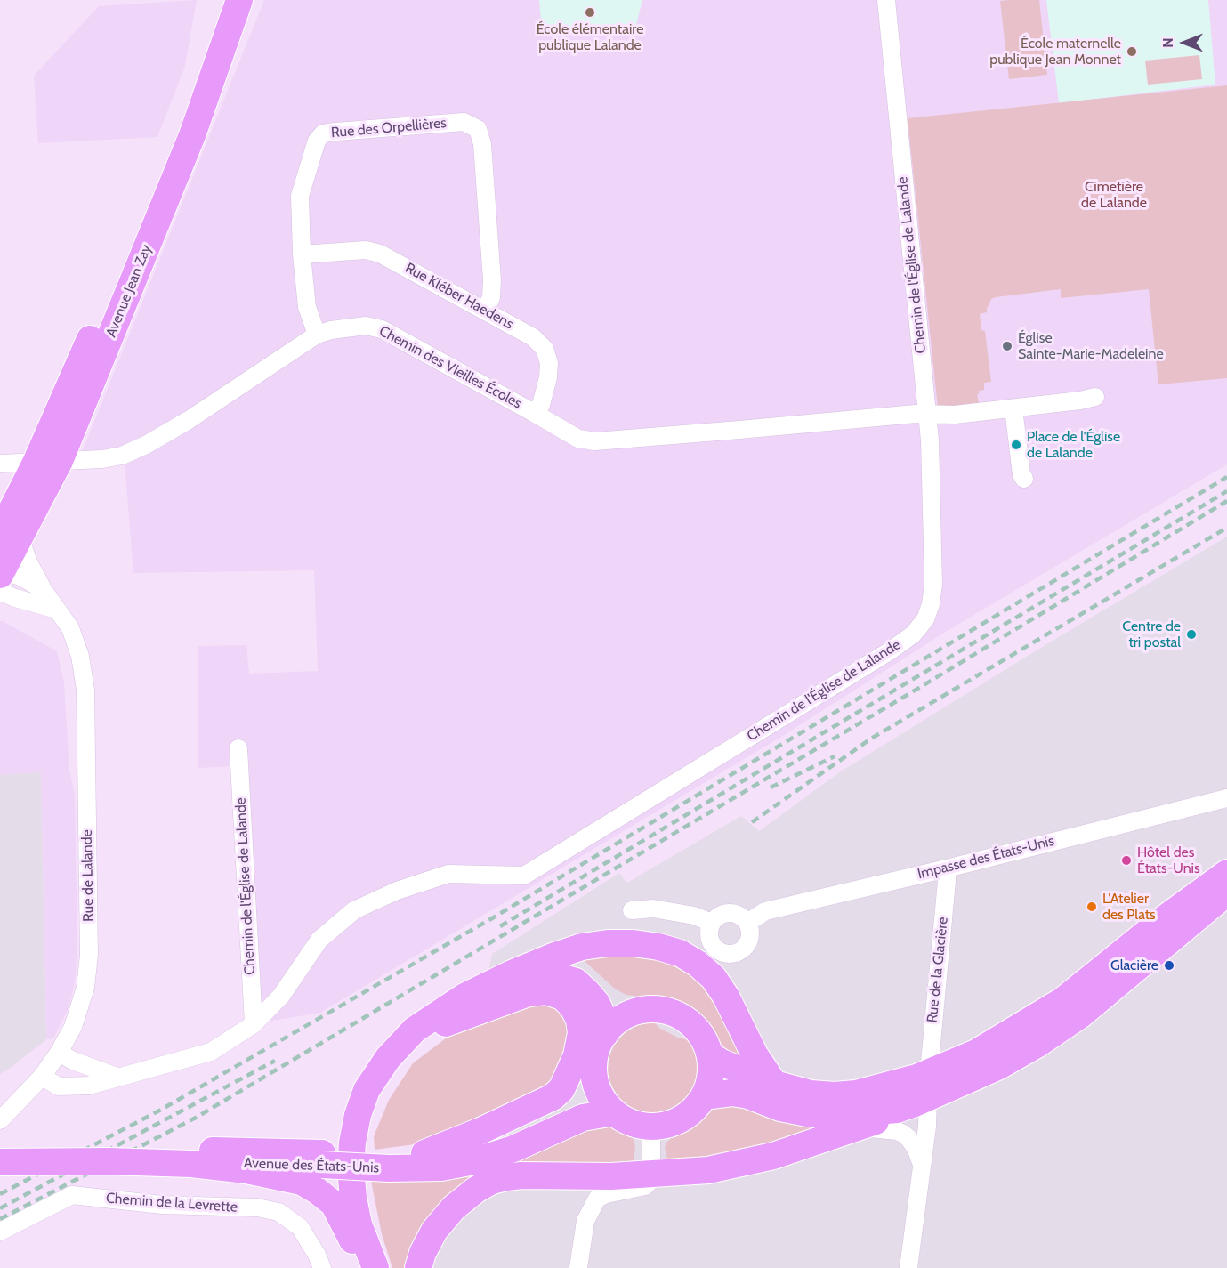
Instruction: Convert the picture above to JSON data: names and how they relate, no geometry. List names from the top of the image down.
{
  "streets": {
    "main road": ["Avenue Jean Zay", "Avenue des États-Unis"],
    "street": [
      "Rue des Orpellières",
      "Chemin de l'Église de Lalande",
      "Rue Kléber Haedens",
      "Chemin des Vieilles Écoles",
      "Impasse des États-Unis",
      "Rue de Lalande",
      "Rue de la Glacière",
      "Chemin de la Levrette"
    ]
  },
  "crossings": [
    ["Rue des Orpellières", "Rue Kléber Haedens"],
    ["Rue des Orpellières", "Chemin des Vieilles Écoles"],
    ["Chemin de l'Église de Lalande", "Chemin des Vieilles Écoles"],
    ["Chemin de l'Église de Lalande", "Rue de Lalande"],
    ["Avenue Jean Zay", "Chemin des Vieilles Écoles"],
    ["Avenue Jean Zay", "Rue de Lalande"],
    ["Rue Kléber Haedens", "Chemin des Vieilles Écoles"],
    ["Impasse des États-Unis", "Rue de la Glacière"]
  ],
  "parks": ["Cimetière de Lalande"],
  "places": [
    "École élémentaire publique Lalande",
    "École maternelle publique Jean Monnet",
    "Église Sainte-Marie-Madeleine",
    "Place de l'Église de Lalande",
    "Centre de tri postal",
    "Hôtel des États-Unis",
    "L'Atelier des Plats",
    "Glacière"
  ],
  "north": "left"
}
